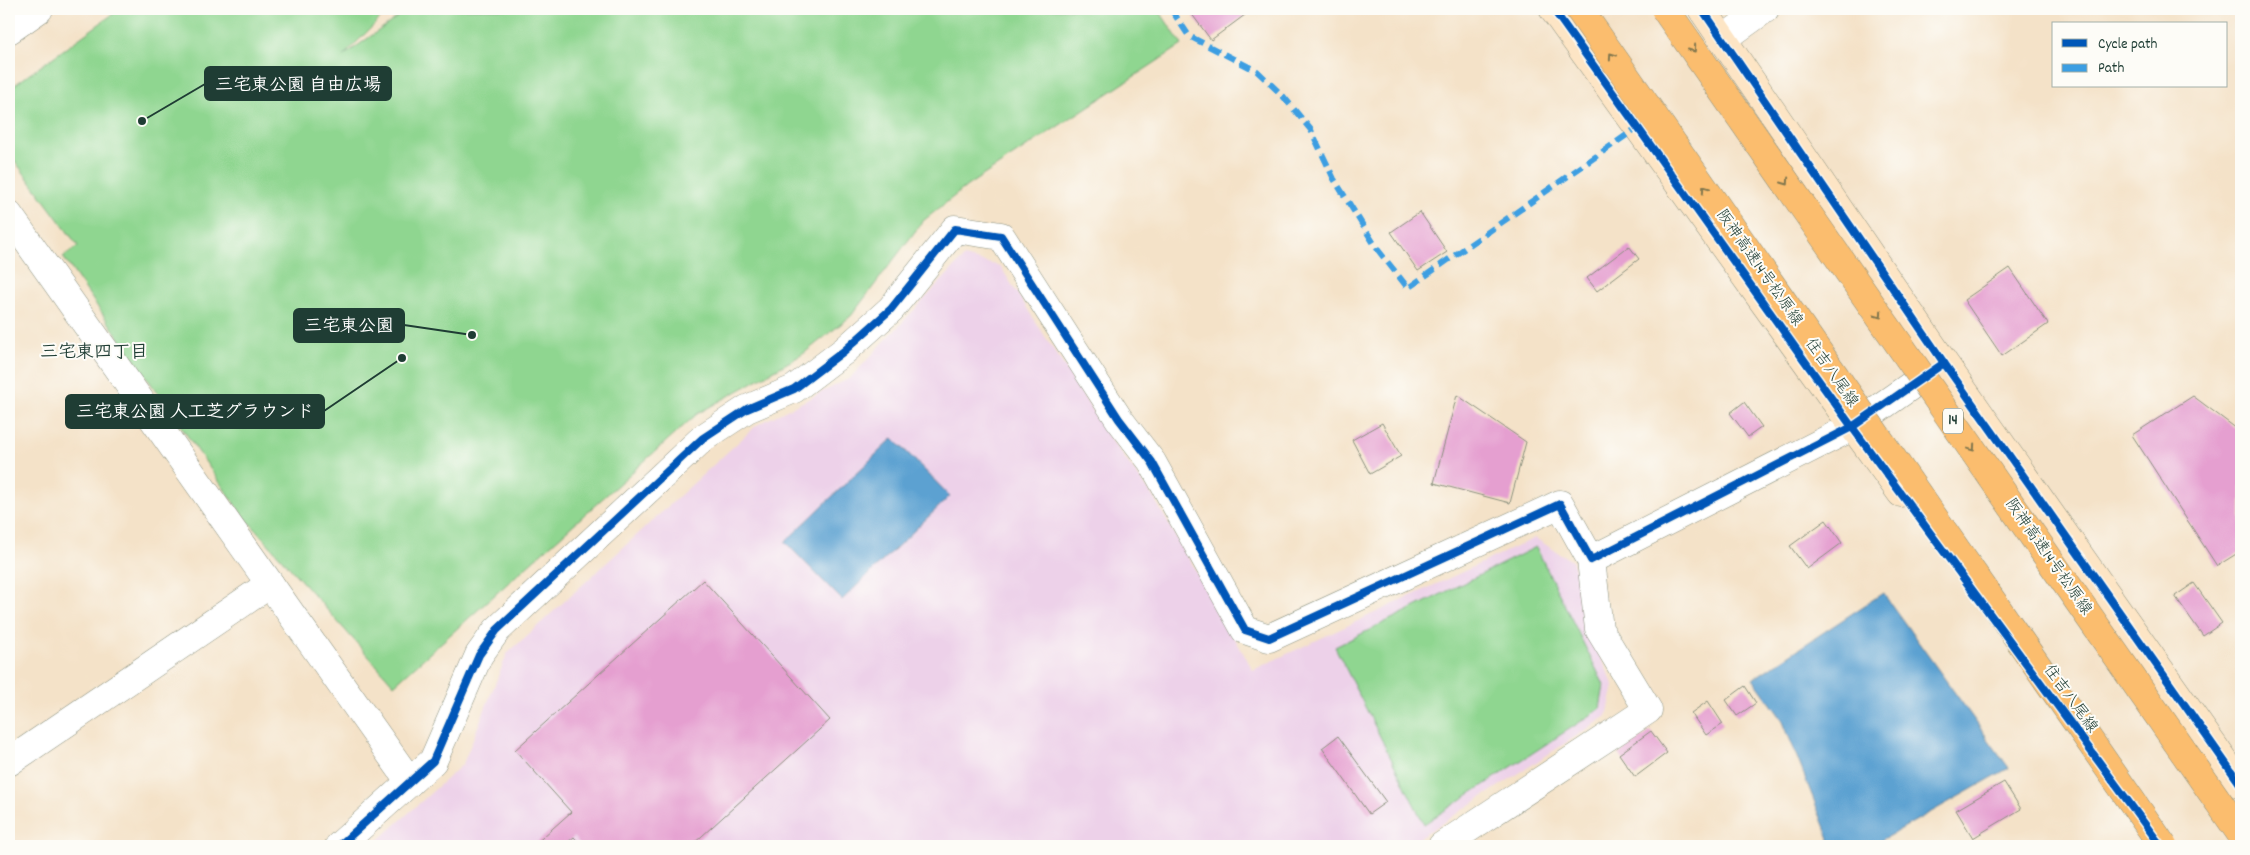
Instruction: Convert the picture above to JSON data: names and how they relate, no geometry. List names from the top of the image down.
{
  "streets": {
    "highway": ["阪神高速14号松原線", "14"],
    "main road": ["住吉八尾線"]
  },
  "crossings": [
    ["阪神高速14号松原線", "住吉八尾線"]
  ],
  "districts": ["三宅東四丁目"],
  "places": ["三宅東公園 自由広場", "三宅東公園", "三宅東公園 人工芝グラウンド"],
  "legend": ["Cycle path", "Path"]
}
